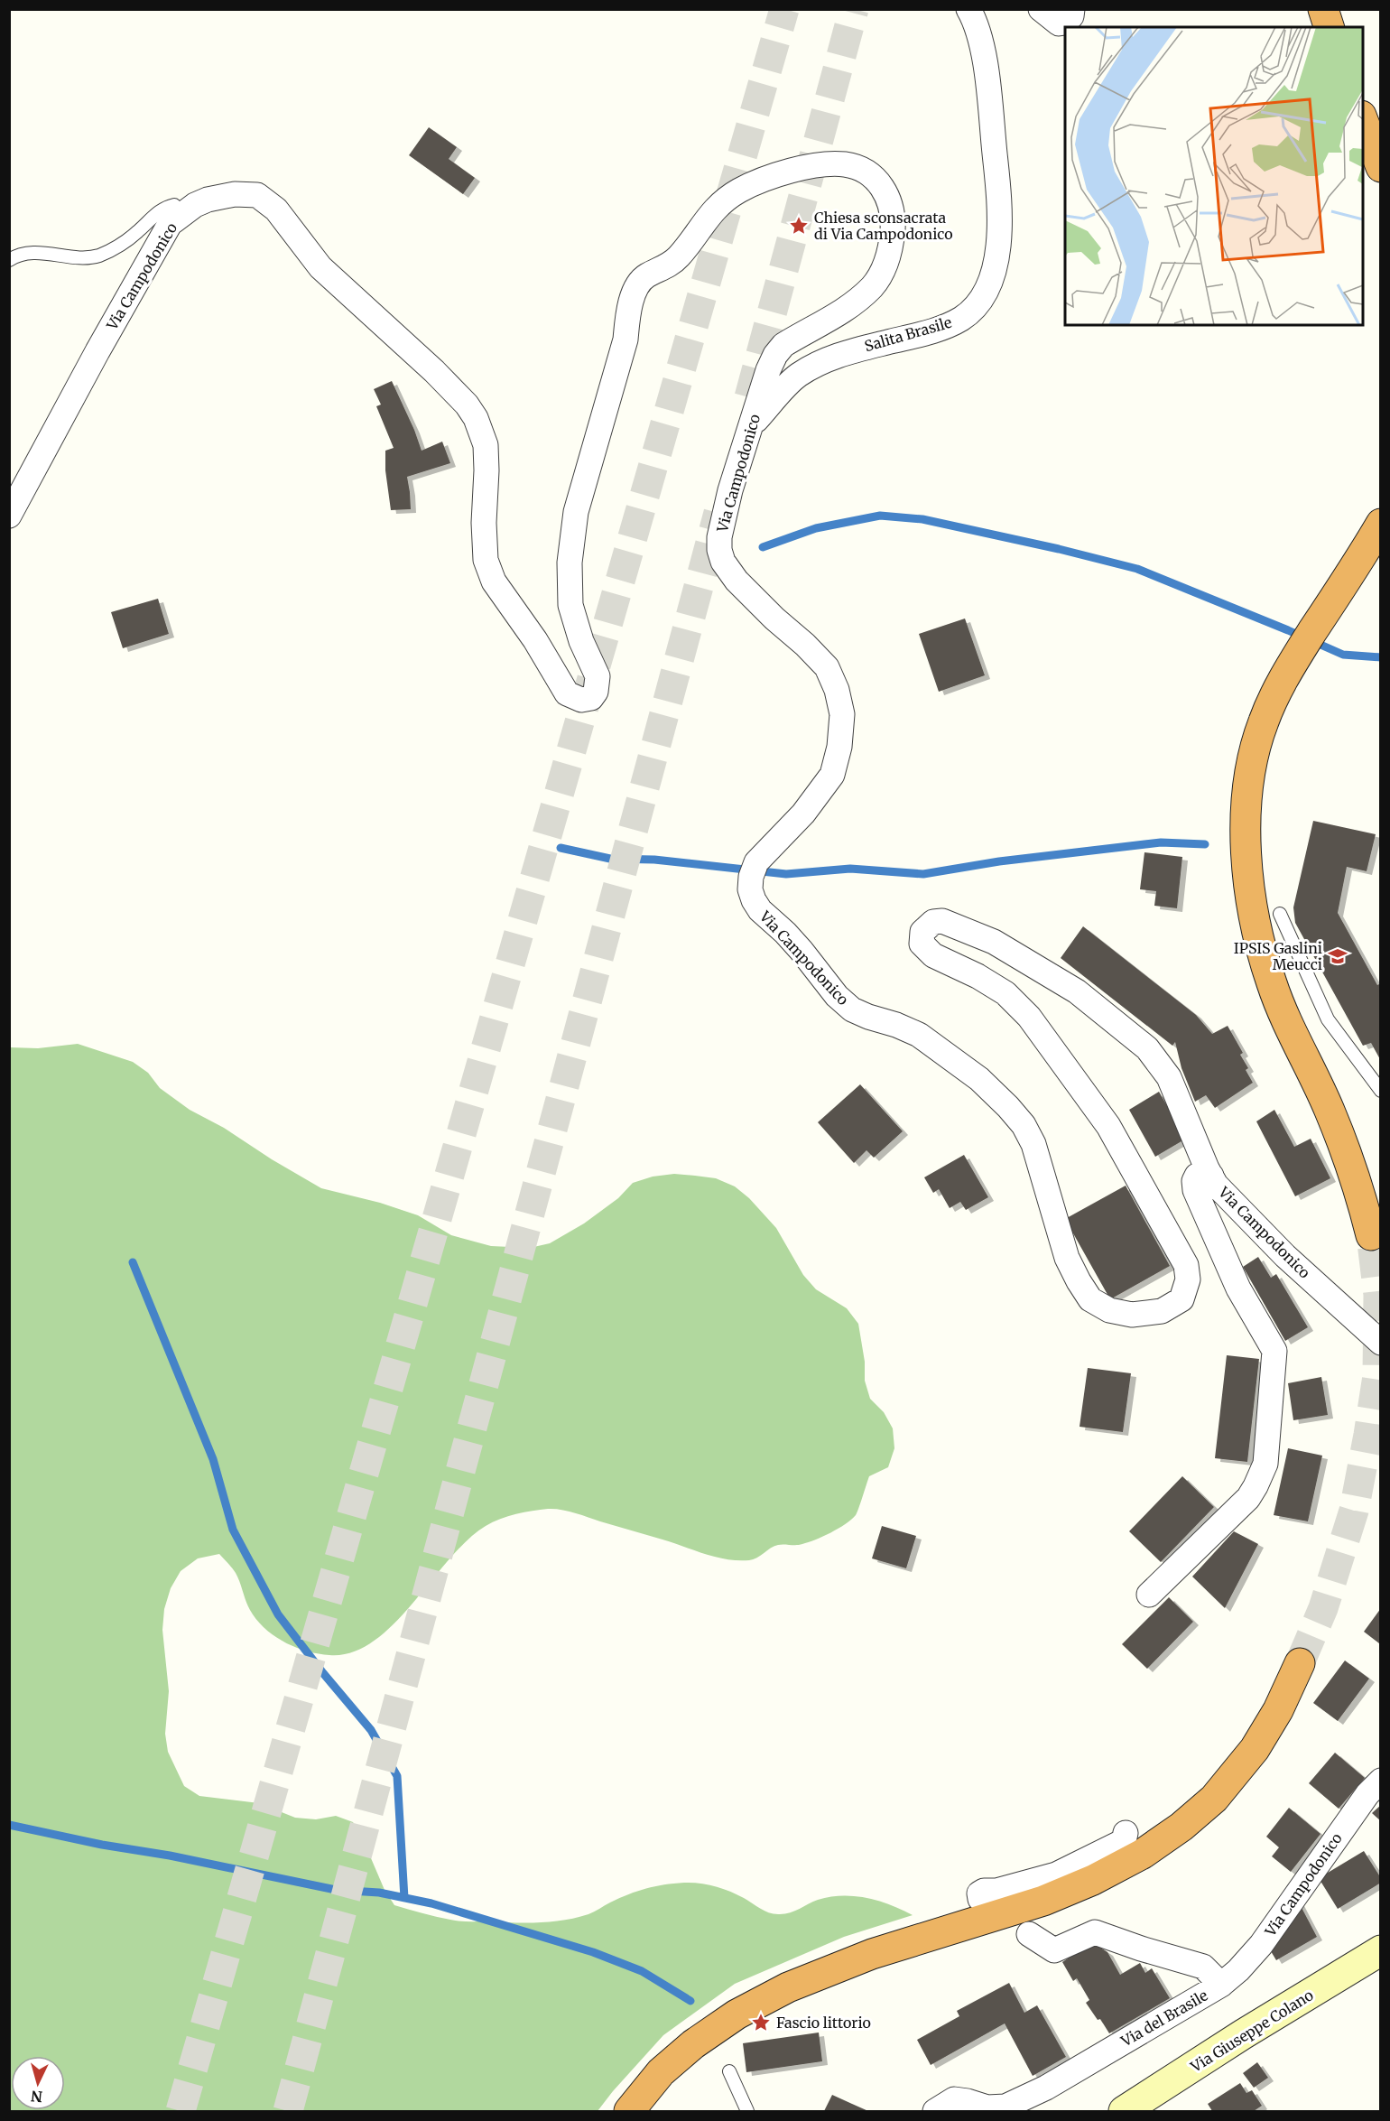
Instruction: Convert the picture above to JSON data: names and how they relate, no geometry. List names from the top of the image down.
{
  "streets": {
    "main road": ["Via Giuseppe Colano"],
    "street": ["Via Campodonico", "Salita Brasile", "Via del Brasile"]
  },
  "crossings": [
    ["Via Campodonico", "Salita Brasile"],
    ["Via Campodonico", "Via del Brasile"]
  ],
  "places": {
    "place": ["Chiesa sconsacrata di Via Campodonico", "Fascio littorio"],
    "school or university": ["IPSIS Gaslini Meucci"]
  },
  "north": "bottom"
}
